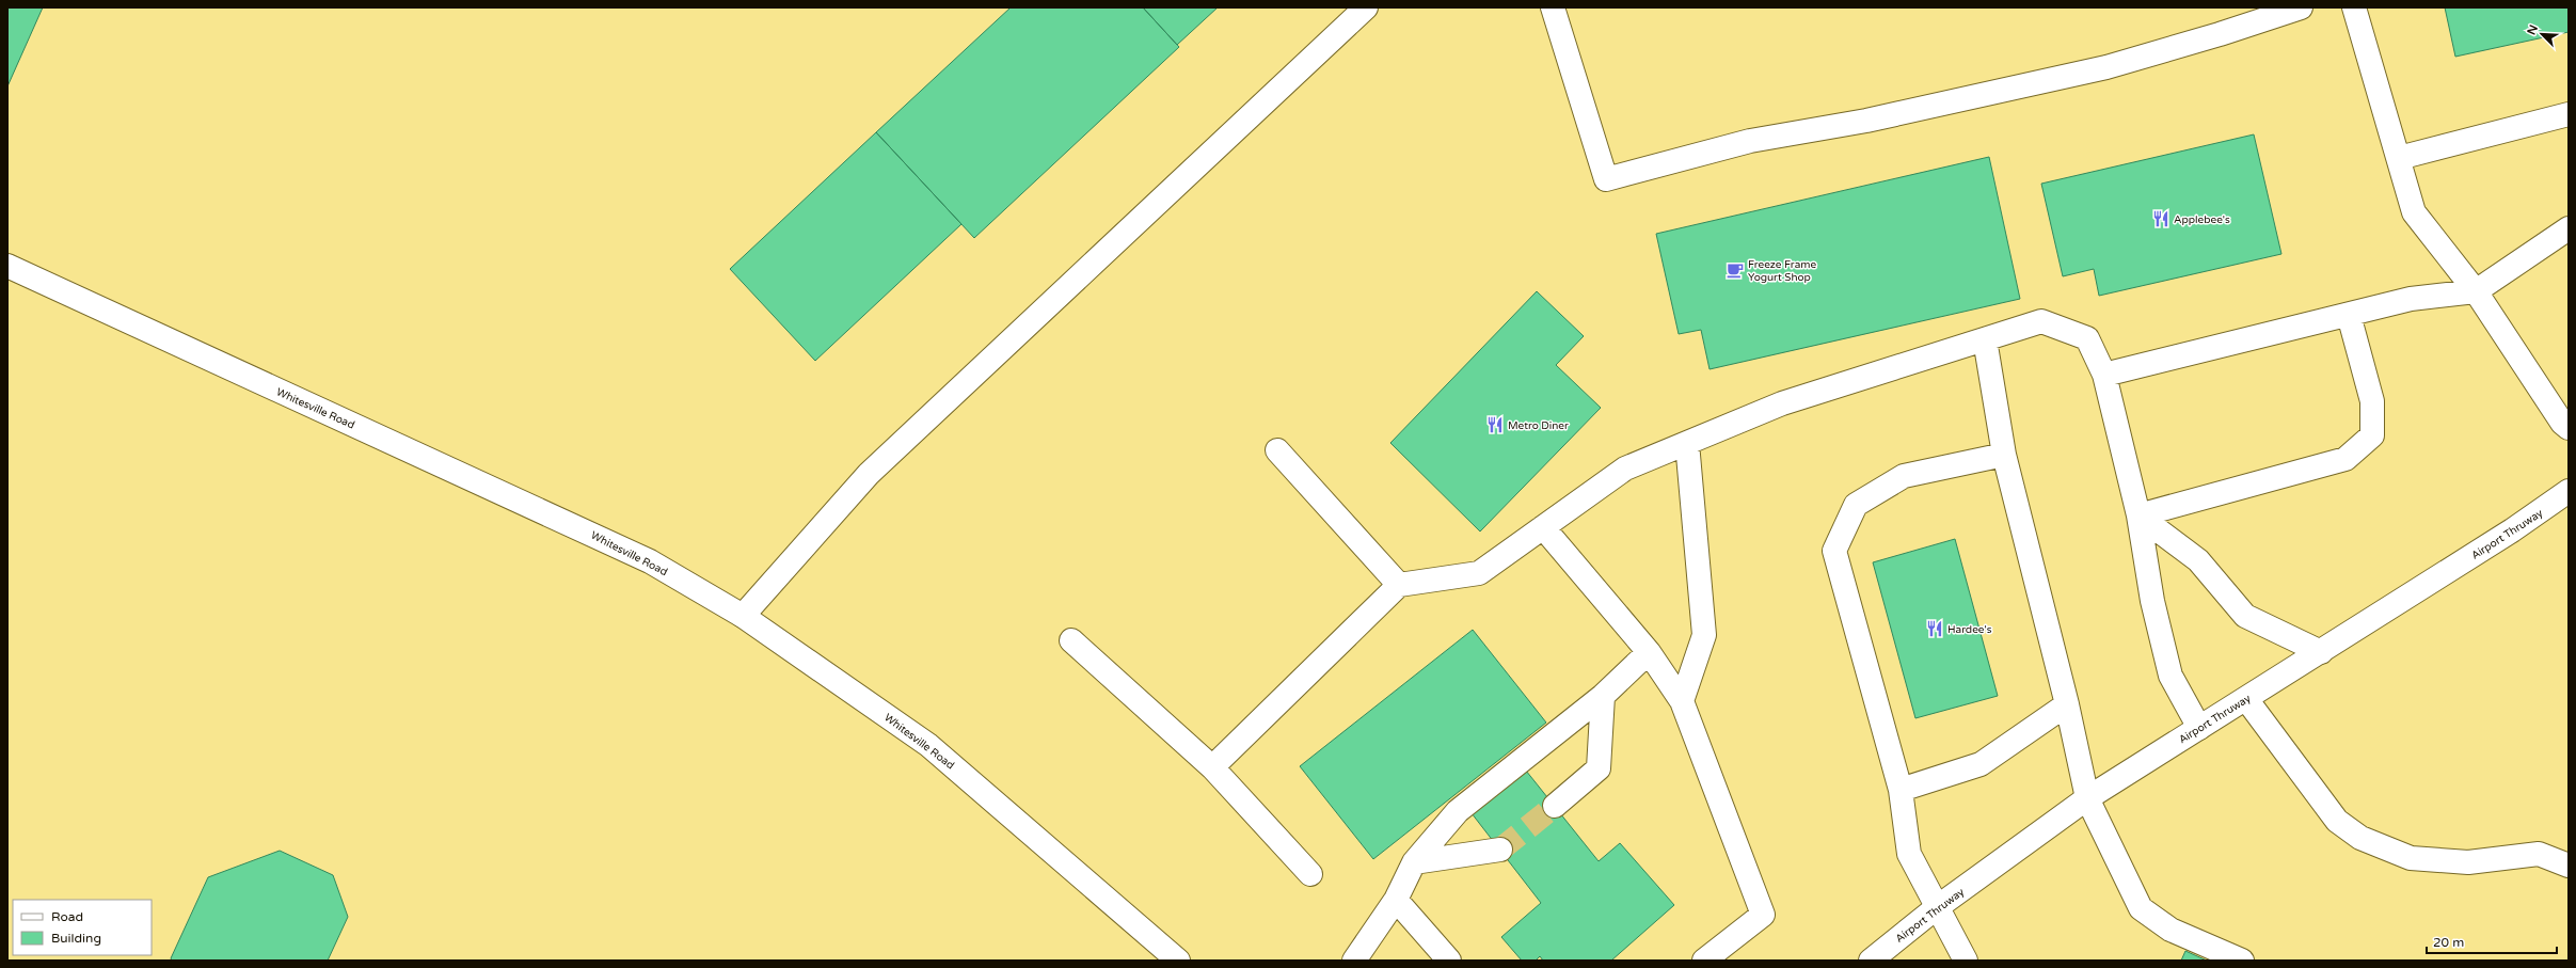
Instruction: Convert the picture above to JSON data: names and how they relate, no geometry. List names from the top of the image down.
{
  "streets": {
    "main road": ["Whitesville Road", "Airport Thruway"]
  },
  "places": {
    "restaurant": ["Applebee's", "Metro Diner", "Hardee's"],
    "cafe": ["Freeze Frame Yogurt Shop"]
  },
  "legend": ["Road", "Building"],
  "scale_bar": "20 m",
  "north": "top left"
}
